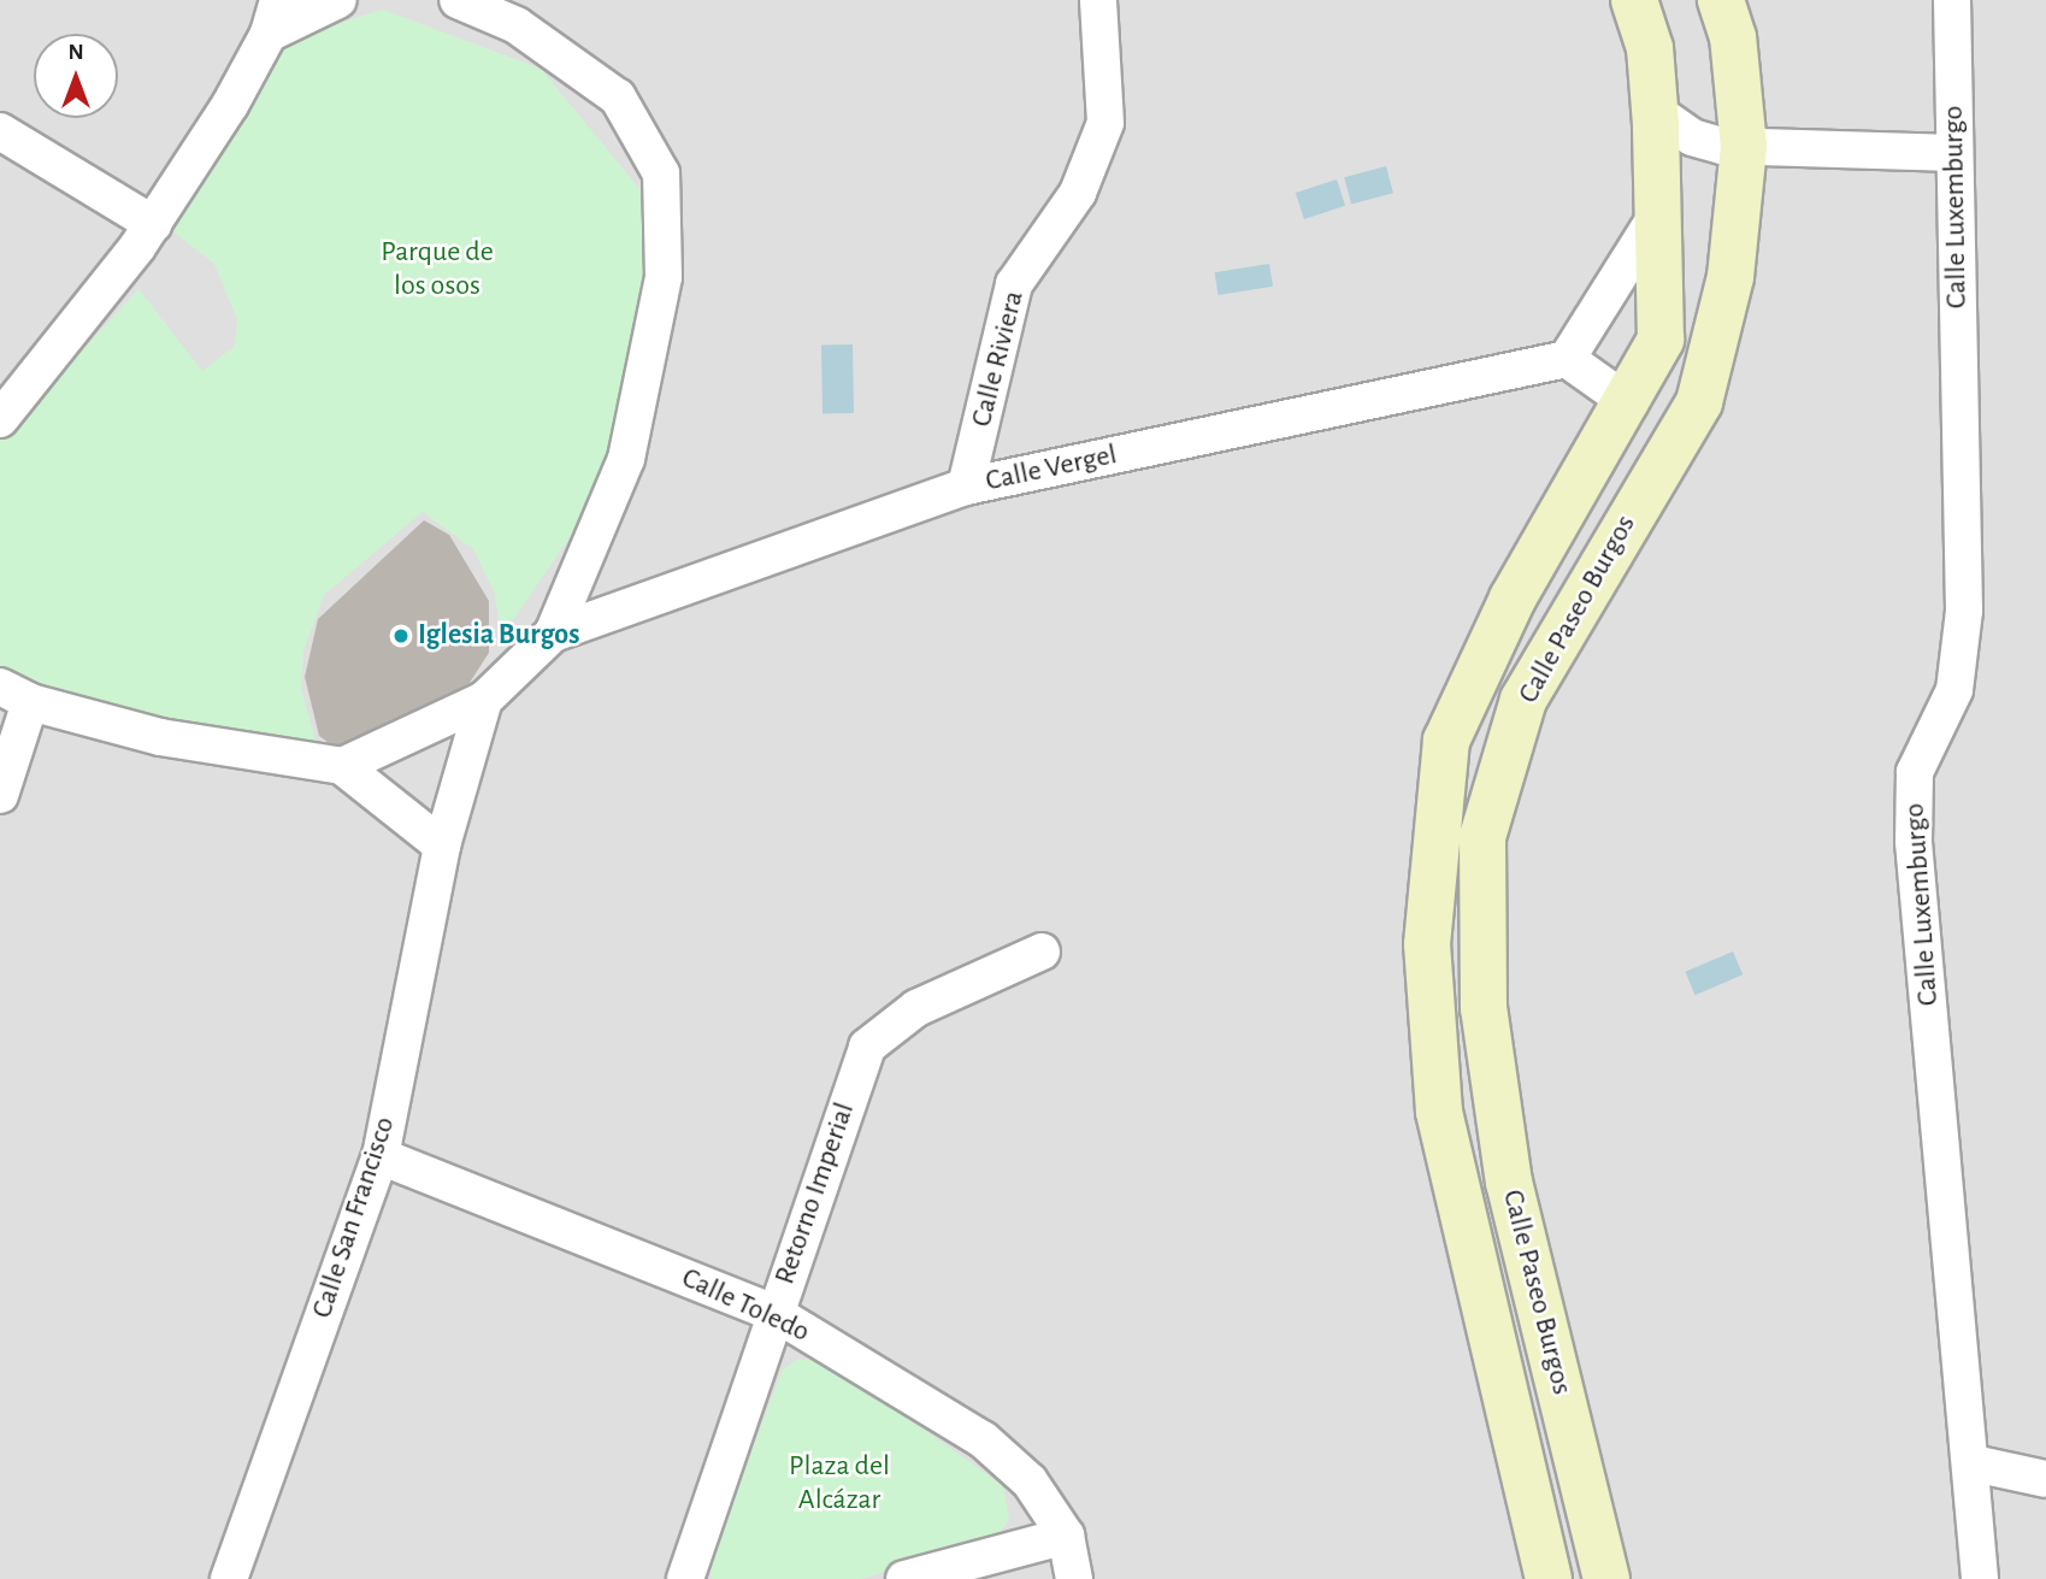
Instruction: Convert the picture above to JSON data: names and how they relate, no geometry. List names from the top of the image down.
{
  "streets": {
    "street": [
      "Calle Luxemburgo",
      "Calle Riviera",
      "Calle Vergel",
      "Calle Paseo Burgos",
      "Retorno Imperial",
      "Calle San Francisco",
      "Calle Toledo"
    ]
  },
  "crossings": [
    ["Calle Riviera", "Calle Vergel"],
    ["Retorno Imperial", "Calle Toledo"],
    ["Calle San Francisco", "Calle Toledo"]
  ],
  "parks": ["Parque de los osos", "Plaza del Alcázar"],
  "places": ["Iglesia Burgos"],
  "north": "top"
}
